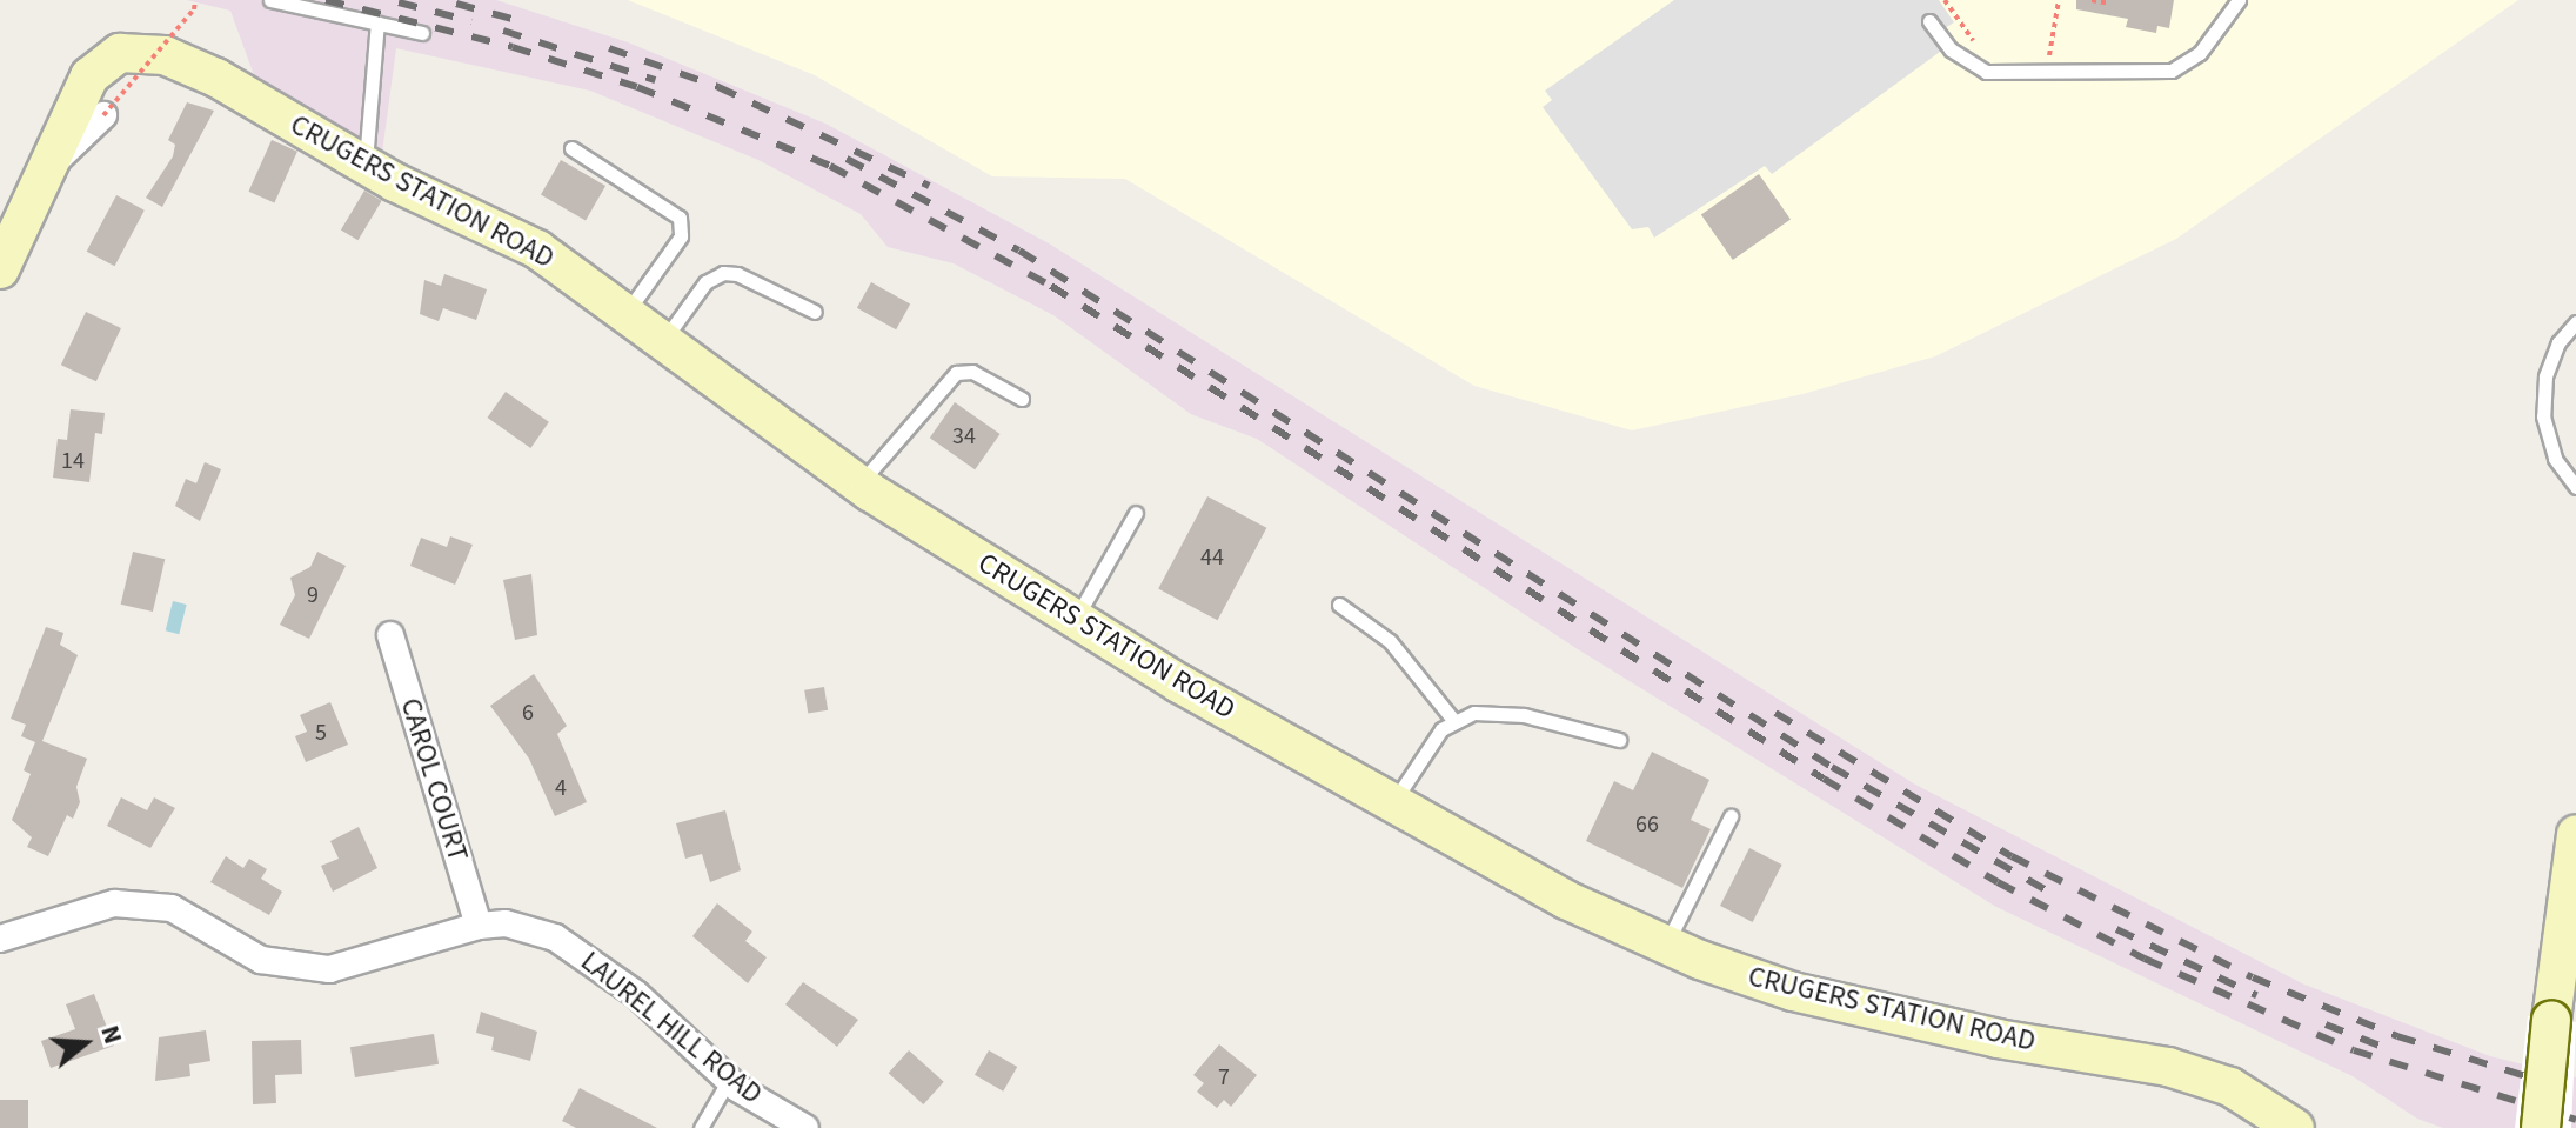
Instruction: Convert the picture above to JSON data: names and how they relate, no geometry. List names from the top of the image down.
{
  "streets": {
    "street": ["CRUGERS STATION ROAD", "CAROL COURT", "LAUREL HILL ROAD"]
  },
  "crossings": [
    ["CAROL COURT", "LAUREL HILL ROAD"]
  ],
  "house_numbers": [
    "34",
    "14",
    "44",
    "9",
    "6",
    "5",
    "4",
    "66",
    "7"
  ],
  "north": "right"
}
